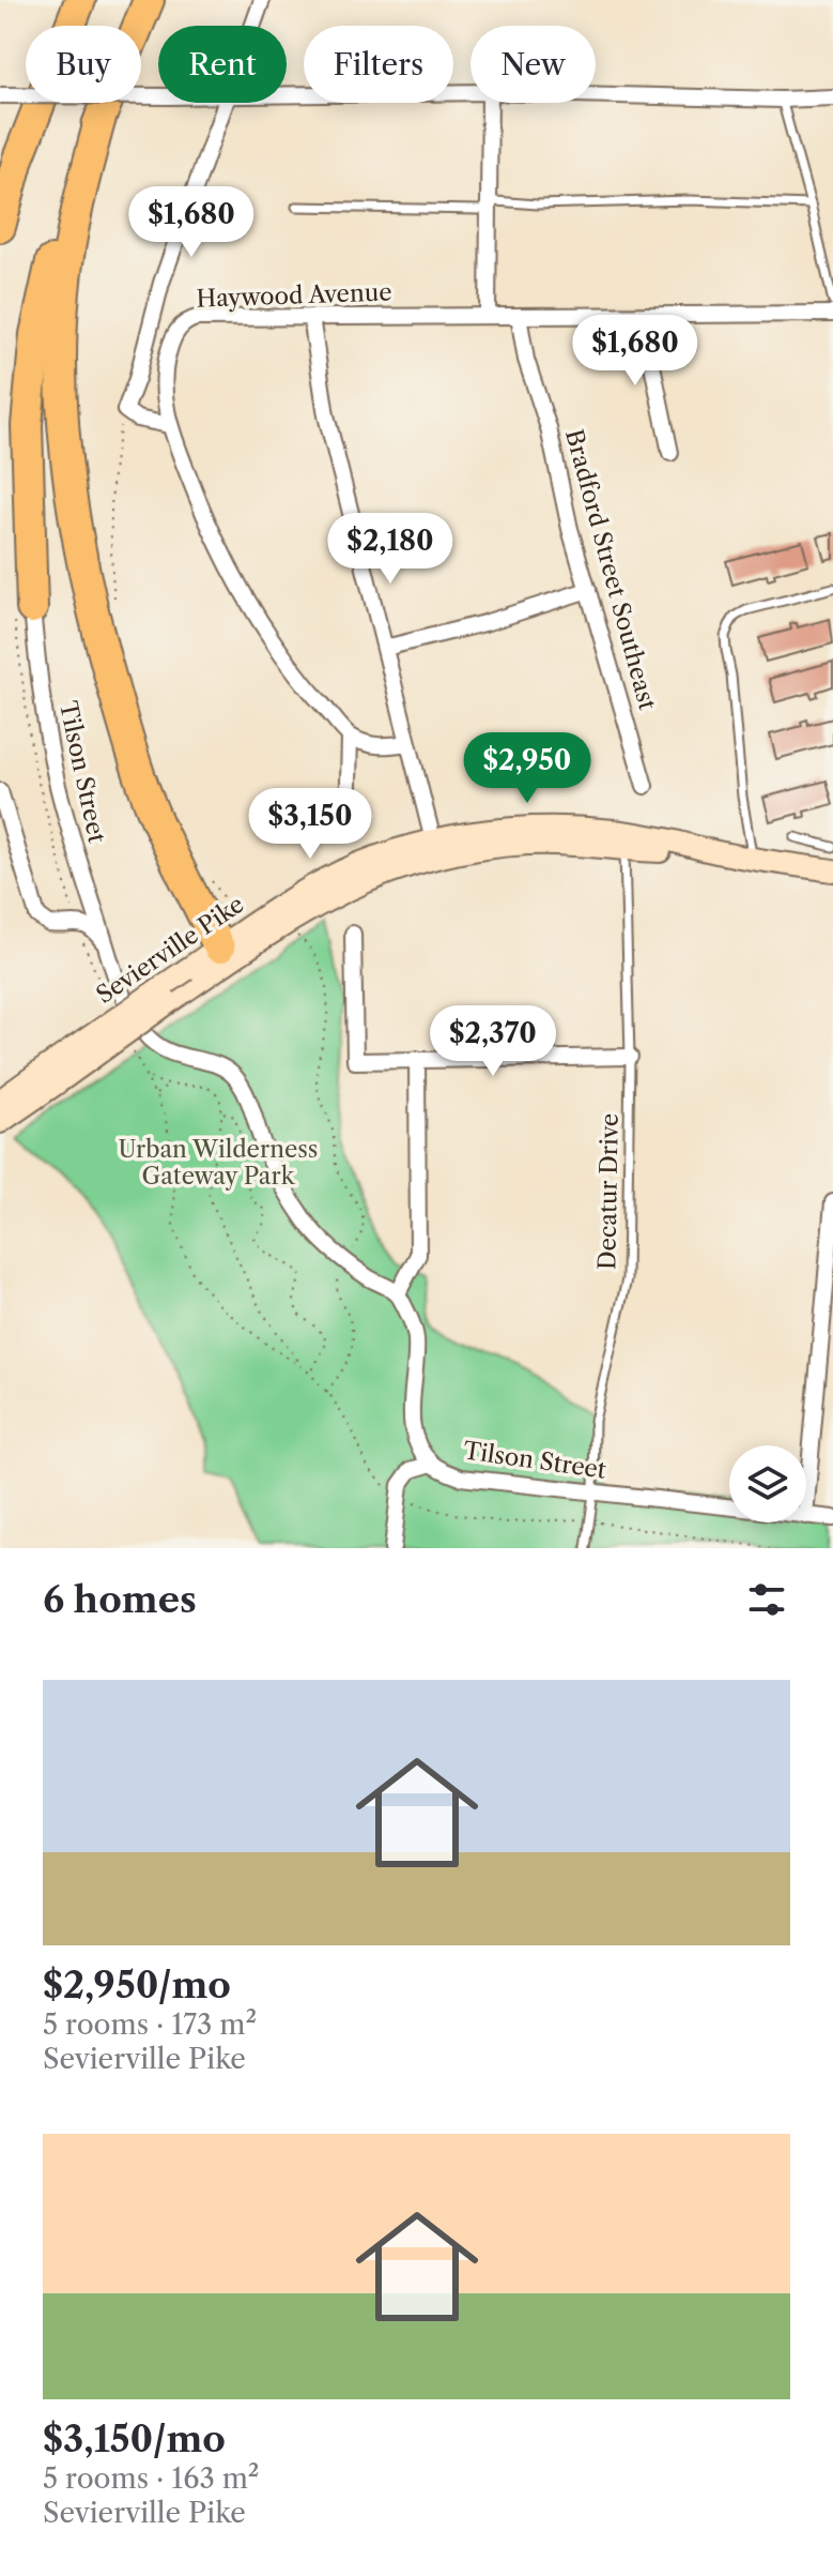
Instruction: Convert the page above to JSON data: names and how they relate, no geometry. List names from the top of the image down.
{
  "streets": {
    "street": [
      "Haywood Avenue",
      "Bradford Street Southeast",
      "Tilson Street",
      "Sevierville Pike"
    ],
    "lane": ["Decatur Drive"]
  },
  "crossings": [
    ["Haywood Avenue", "Bradford Street Southeast"],
    ["Tilson Street", "Decatur Drive"],
    ["Sevierville Pike", "Decatur Drive"]
  ],
  "parks": ["Urban Wilderness Gateway Park"],
  "page": {
    "chip": [
      "Buy",
      "Rent",
      "Filters",
      "New"
    ],
    "price": [
      "$1,680",
      "$1,680",
      "$2,180",
      "$2,950",
      "$3,150",
      "$2,370"
    ],
    "heading": "6 homes",
    "list": [
      {
        "name": "$2,950/mo",
        "note": "5 rooms · 173 m² · Sevierville Pike"
      },
      {
        "name": "$3,150/mo",
        "note": "5 rooms · 163 m² · Sevierville Pike"
      }
    ]
  }
}
